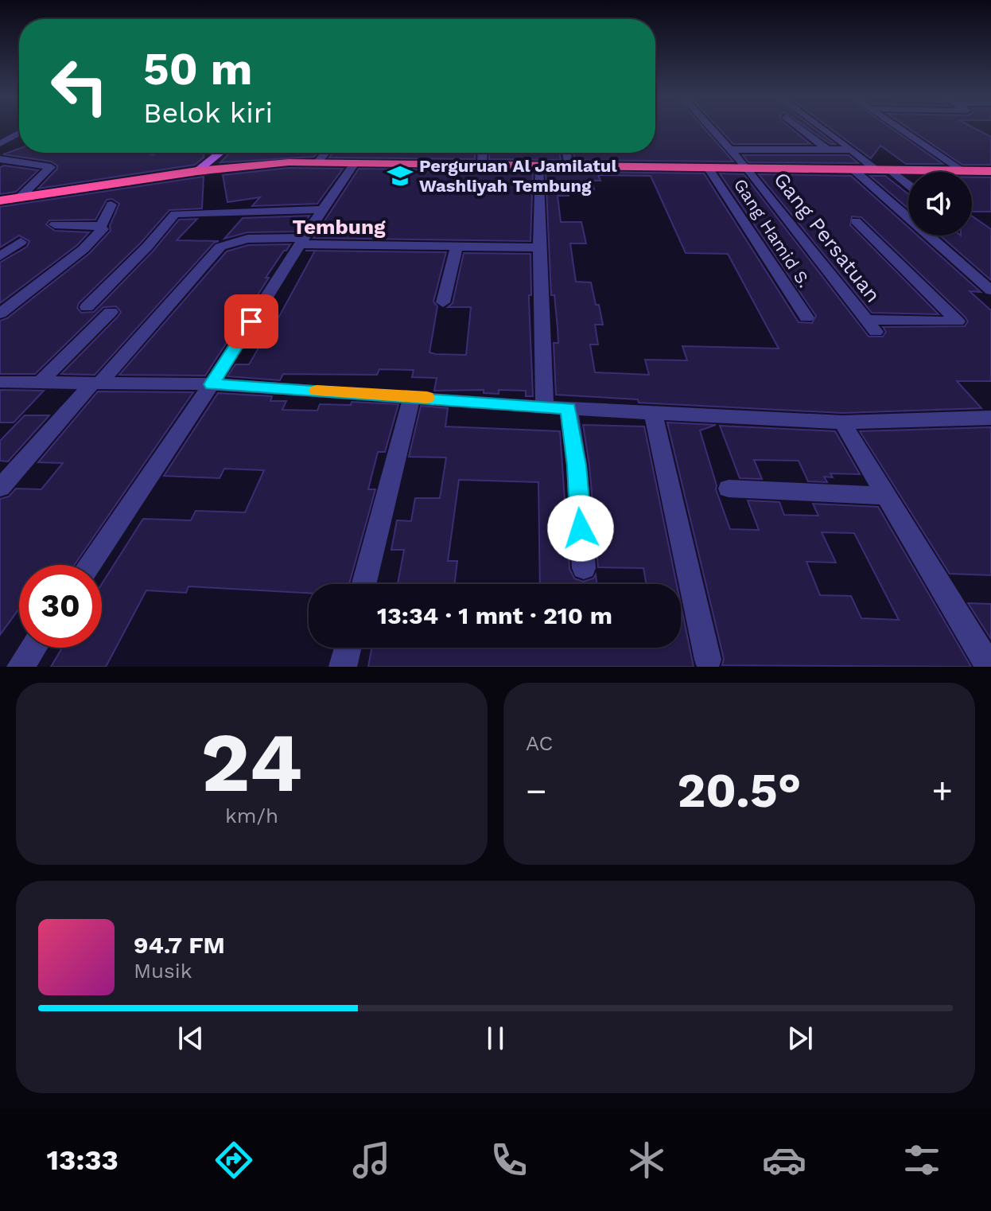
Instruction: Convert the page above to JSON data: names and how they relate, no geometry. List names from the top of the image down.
{
  "streets": {
    "street": ["Gang Hamid S.", "Gang Persatuan"]
  },
  "districts": ["Tembung"],
  "places": {
    "school or university": ["Perguruan Al Jamilatul Washliyah Tembung"]
  },
  "page": {
    "turn": ["50 m", "Belok kiri"],
    "limit": "30",
    "trip": "13:34 · 1 mnt · 210 m",
    "tile": [
      ["24", "km/h"],
      "AC"
    ],
    "heat": ["−", "20.5°", "+"],
    "song": ["94.7 FM", "Musik"],
    "tabs": "13:33"
  }
}
